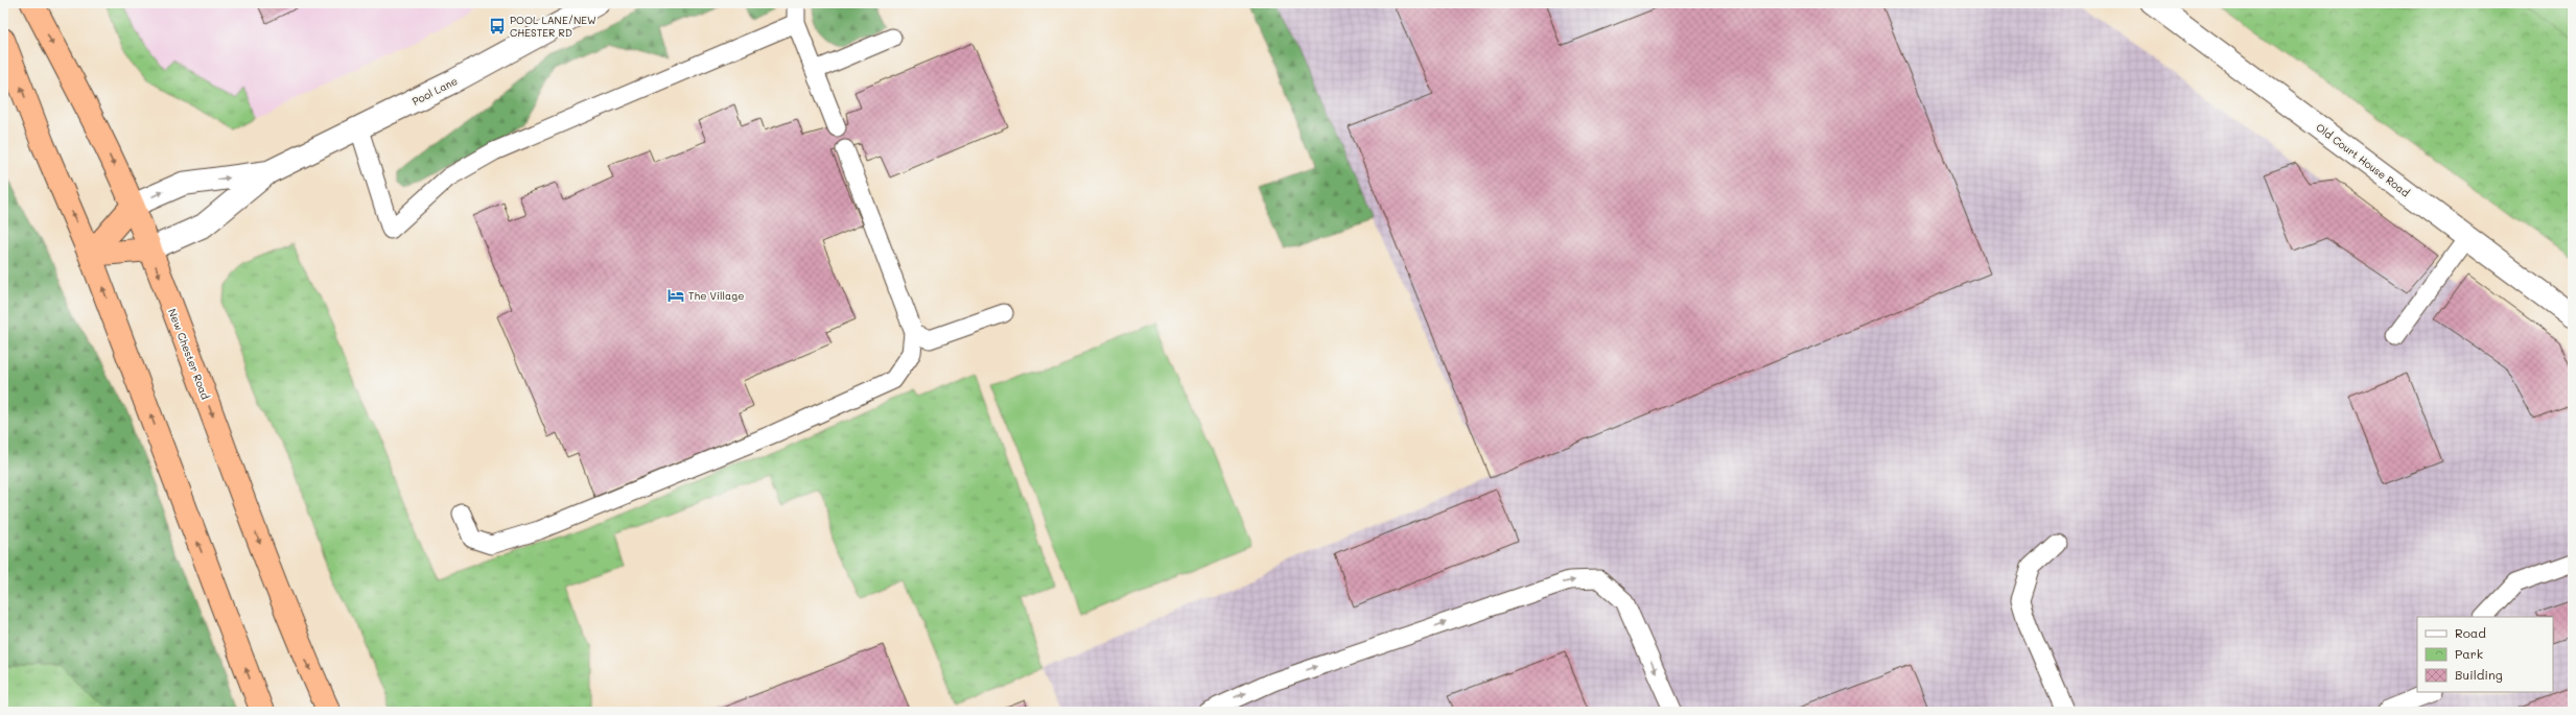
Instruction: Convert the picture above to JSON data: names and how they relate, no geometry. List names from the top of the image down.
{
  "streets": {
    "highway": ["New Chester Road"],
    "street": ["Pool Lane", "Old Court House Road"]
  },
  "crossings": [
    ["Pool Lane", "New Chester Road"]
  ],
  "places": {
    "bus stop": ["POOL LANE/NEW CHESTER RD"],
    "hotel": ["The Village"]
  },
  "legend": ["Road", "Park", "Building"]
}
